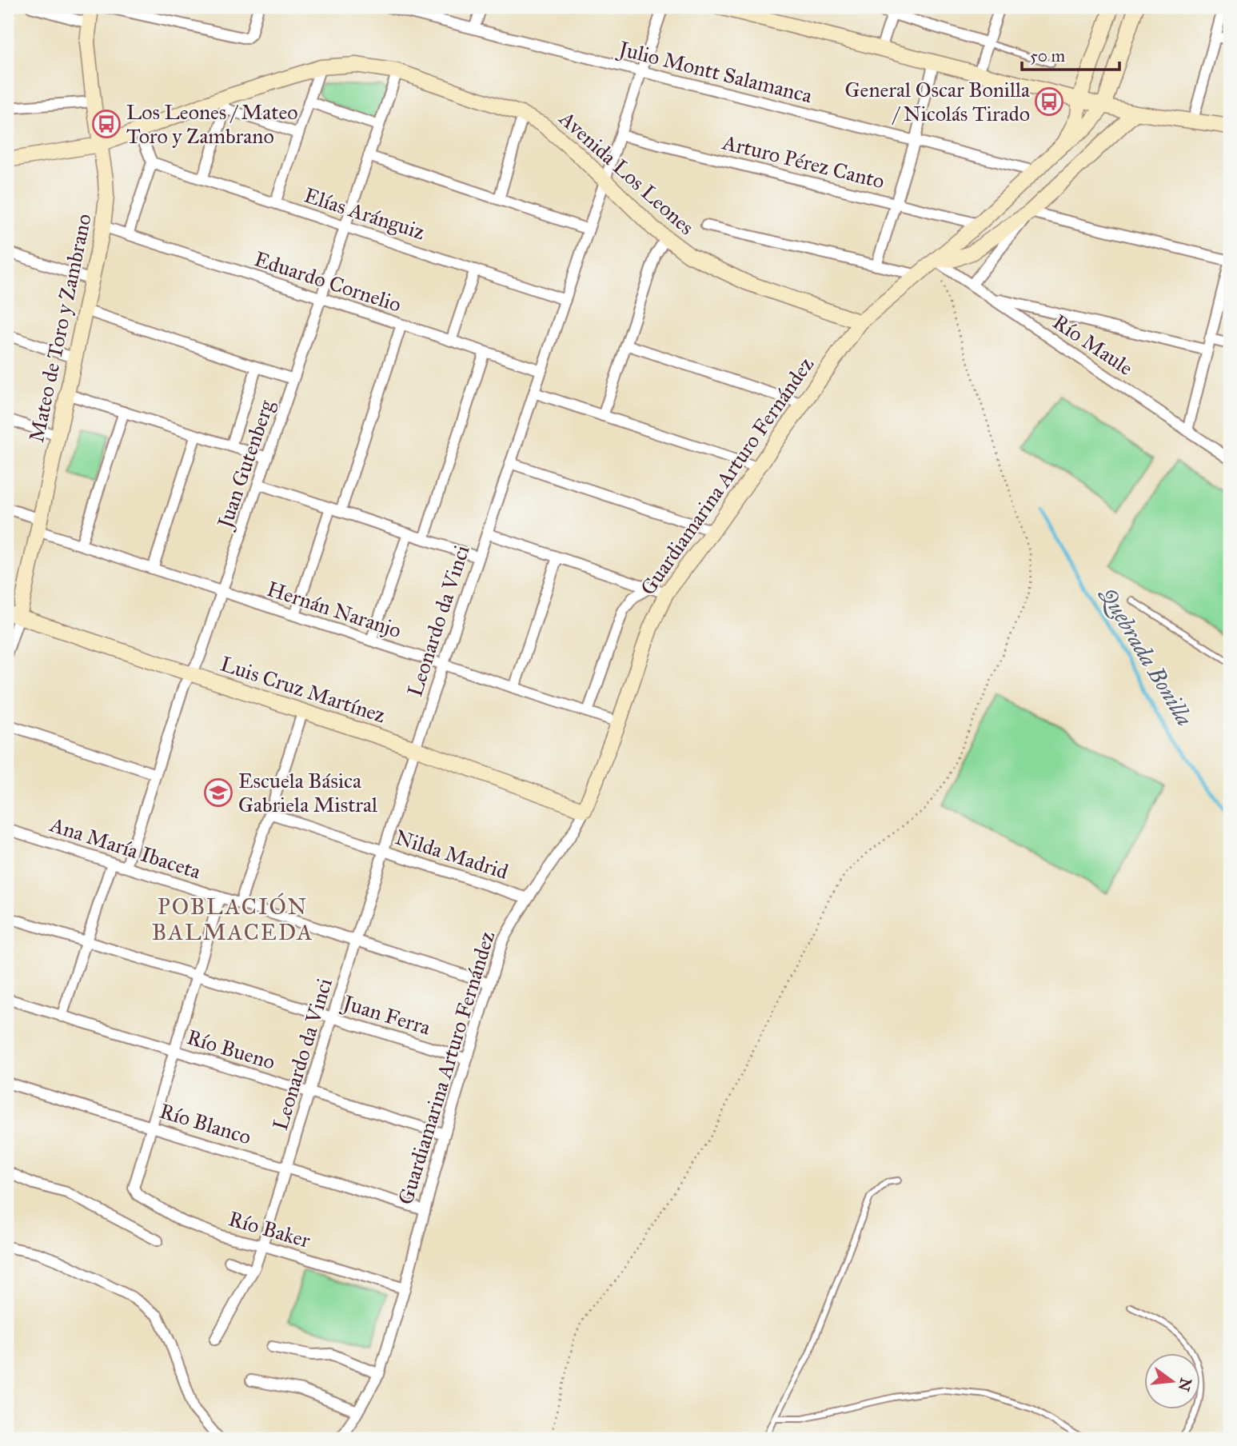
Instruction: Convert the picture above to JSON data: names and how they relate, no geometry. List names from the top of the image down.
{
  "streets": {
    "street": [
      "Julio Montt Salamanca",
      "Arturo Pérez Canto",
      "Avenida Los Leones",
      "Elías Aránguiz",
      "Eduardo Cornelio",
      "Mateo de Toro y Zambrano",
      "Río Maule",
      "Juan Gutenberg",
      "Guardiamarina Arturo Fernández",
      "Hernán Naranjo",
      "Leonardo da Vinci",
      "Luis Cruz Martínez",
      "Ana María Ibaceta",
      "Nilda Madrid",
      "Juan Ferra",
      "Río Bueno",
      "Río Blanco",
      "Río Baker"
    ]
  },
  "crossings": [
    ["Julio Montt Salamanca", "Guardiamarina Arturo Fernández"],
    ["Julio Montt Salamanca", "Leonardo da Vinci"],
    ["Arturo Pérez Canto", "Guardiamarina Arturo Fernández"],
    ["Arturo Pérez Canto", "Leonardo da Vinci"],
    ["Avenida Los Leones", "Mateo de Toro y Zambrano"],
    ["Avenida Los Leones", "Juan Gutenberg"],
    ["Avenida Los Leones", "Guardiamarina Arturo Fernández"],
    ["Avenida Los Leones", "Leonardo da Vinci"],
    ["Elías Aránguiz", "Juan Gutenberg"],
    ["Elías Aránguiz", "Leonardo da Vinci"],
    ["Eduardo Cornelio", "Mateo de Toro y Zambrano"],
    ["Eduardo Cornelio", "Juan Gutenberg"],
    ["Eduardo Cornelio", "Leonardo da Vinci"],
    ["Mateo de Toro y Zambrano", "Hernán Naranjo"],
    ["Mateo de Toro y Zambrano", "Luis Cruz Martínez"],
    ["Río Maule", "Guardiamarina Arturo Fernández"],
    ["Juan Gutenberg", "Hernán Naranjo"],
    ["Juan Gutenberg", "Luis Cruz Martínez"],
    ["Juan Gutenberg", "Ana María Ibaceta"],
    ["Guardiamarina Arturo Fernández", "Hernán Naranjo"],
    ["Guardiamarina Arturo Fernández", "Luis Cruz Martínez"],
    ["Guardiamarina Arturo Fernández", "Ana María Ibaceta"],
    ["Guardiamarina Arturo Fernández", "Nilda Madrid"],
    ["Guardiamarina Arturo Fernández", "Juan Ferra"],
    ["Guardiamarina Arturo Fernández", "Río Bueno"],
    ["Guardiamarina Arturo Fernández", "Río Blanco"],
    ["Guardiamarina Arturo Fernández", "Río Baker"],
    ["Hernán Naranjo", "Leonardo da Vinci"],
    ["Leonardo da Vinci", "Luis Cruz Martínez"],
    ["Leonardo da Vinci", "Ana María Ibaceta"],
    ["Leonardo da Vinci", "Nilda Madrid"],
    ["Leonardo da Vinci", "Juan Ferra"],
    ["Leonardo da Vinci", "Río Bueno"],
    ["Leonardo da Vinci", "Río Blanco"],
    ["Leonardo da Vinci", "Río Baker"],
    ["Río Blanco", "Río Baker"]
  ],
  "districts": ["POBLACIÓN BALMACEDA"],
  "water": ["Quebrada Bonilla"],
  "places": {
    "bus stop": ["General Oscar Bonilla / Nicolás Tirado", "Los Leones / Mateo Toro y Zambrano"],
    "school or university": ["Escuela Básica Gabriela Mistral"]
  },
  "scale_bar": "50 m",
  "north": "right"
}
